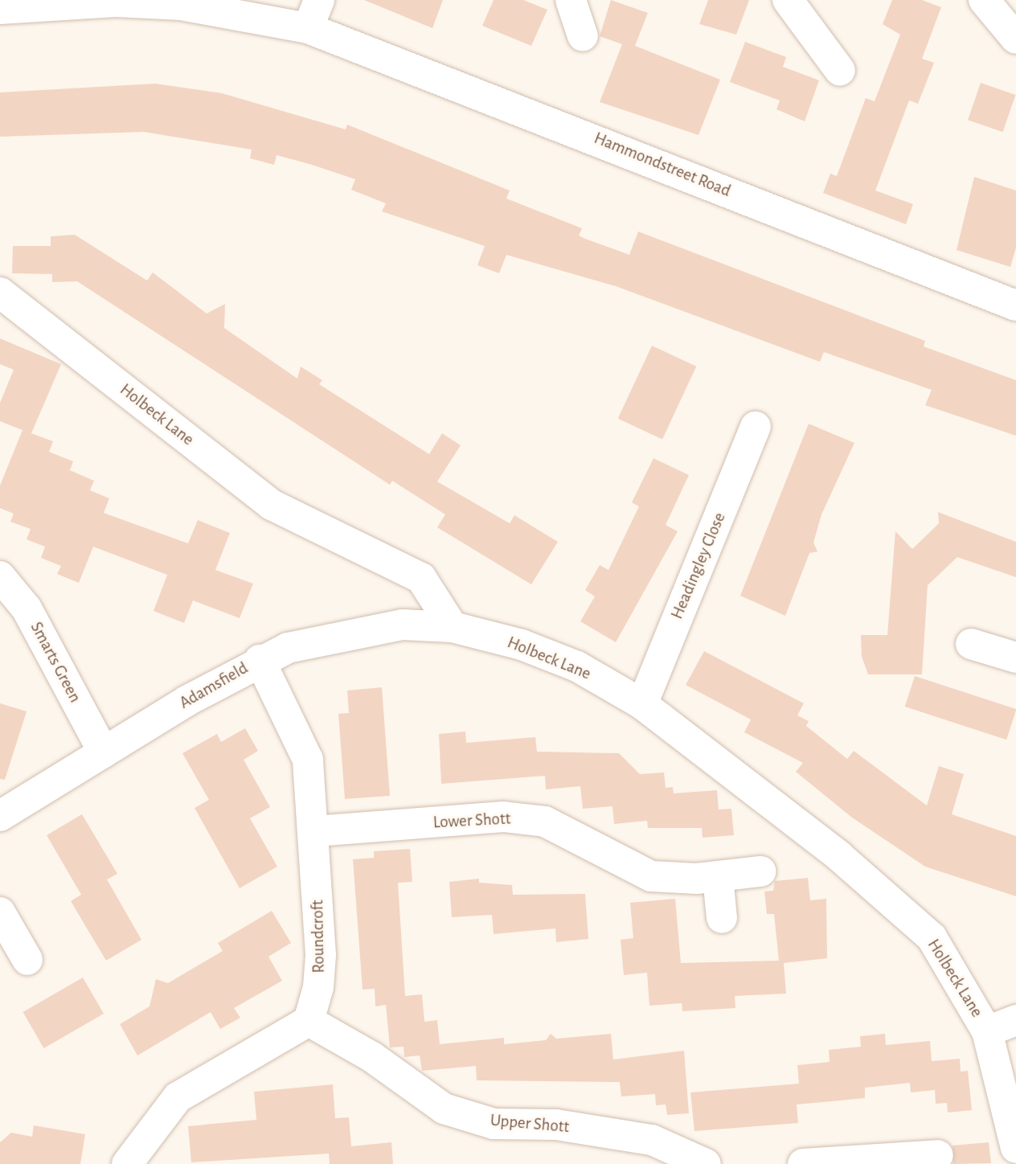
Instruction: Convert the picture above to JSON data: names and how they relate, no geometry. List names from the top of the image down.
{
  "streets": {
    "street": [
      "Hammondstreet Road",
      "Holbeck Lane",
      "Headingley Close",
      "Smarts Green",
      "Adamsfield",
      "Lower Shott",
      "Roundcroft",
      "Upper Shott"
    ]
  },
  "crossings": [
    ["Holbeck Lane", "Headingley Close"],
    ["Holbeck Lane", "Adamsfield"],
    ["Smarts Green", "Adamsfield"],
    ["Adamsfield", "Roundcroft"],
    ["Lower Shott", "Roundcroft"],
    ["Roundcroft", "Upper Shott"]
  ]
}
